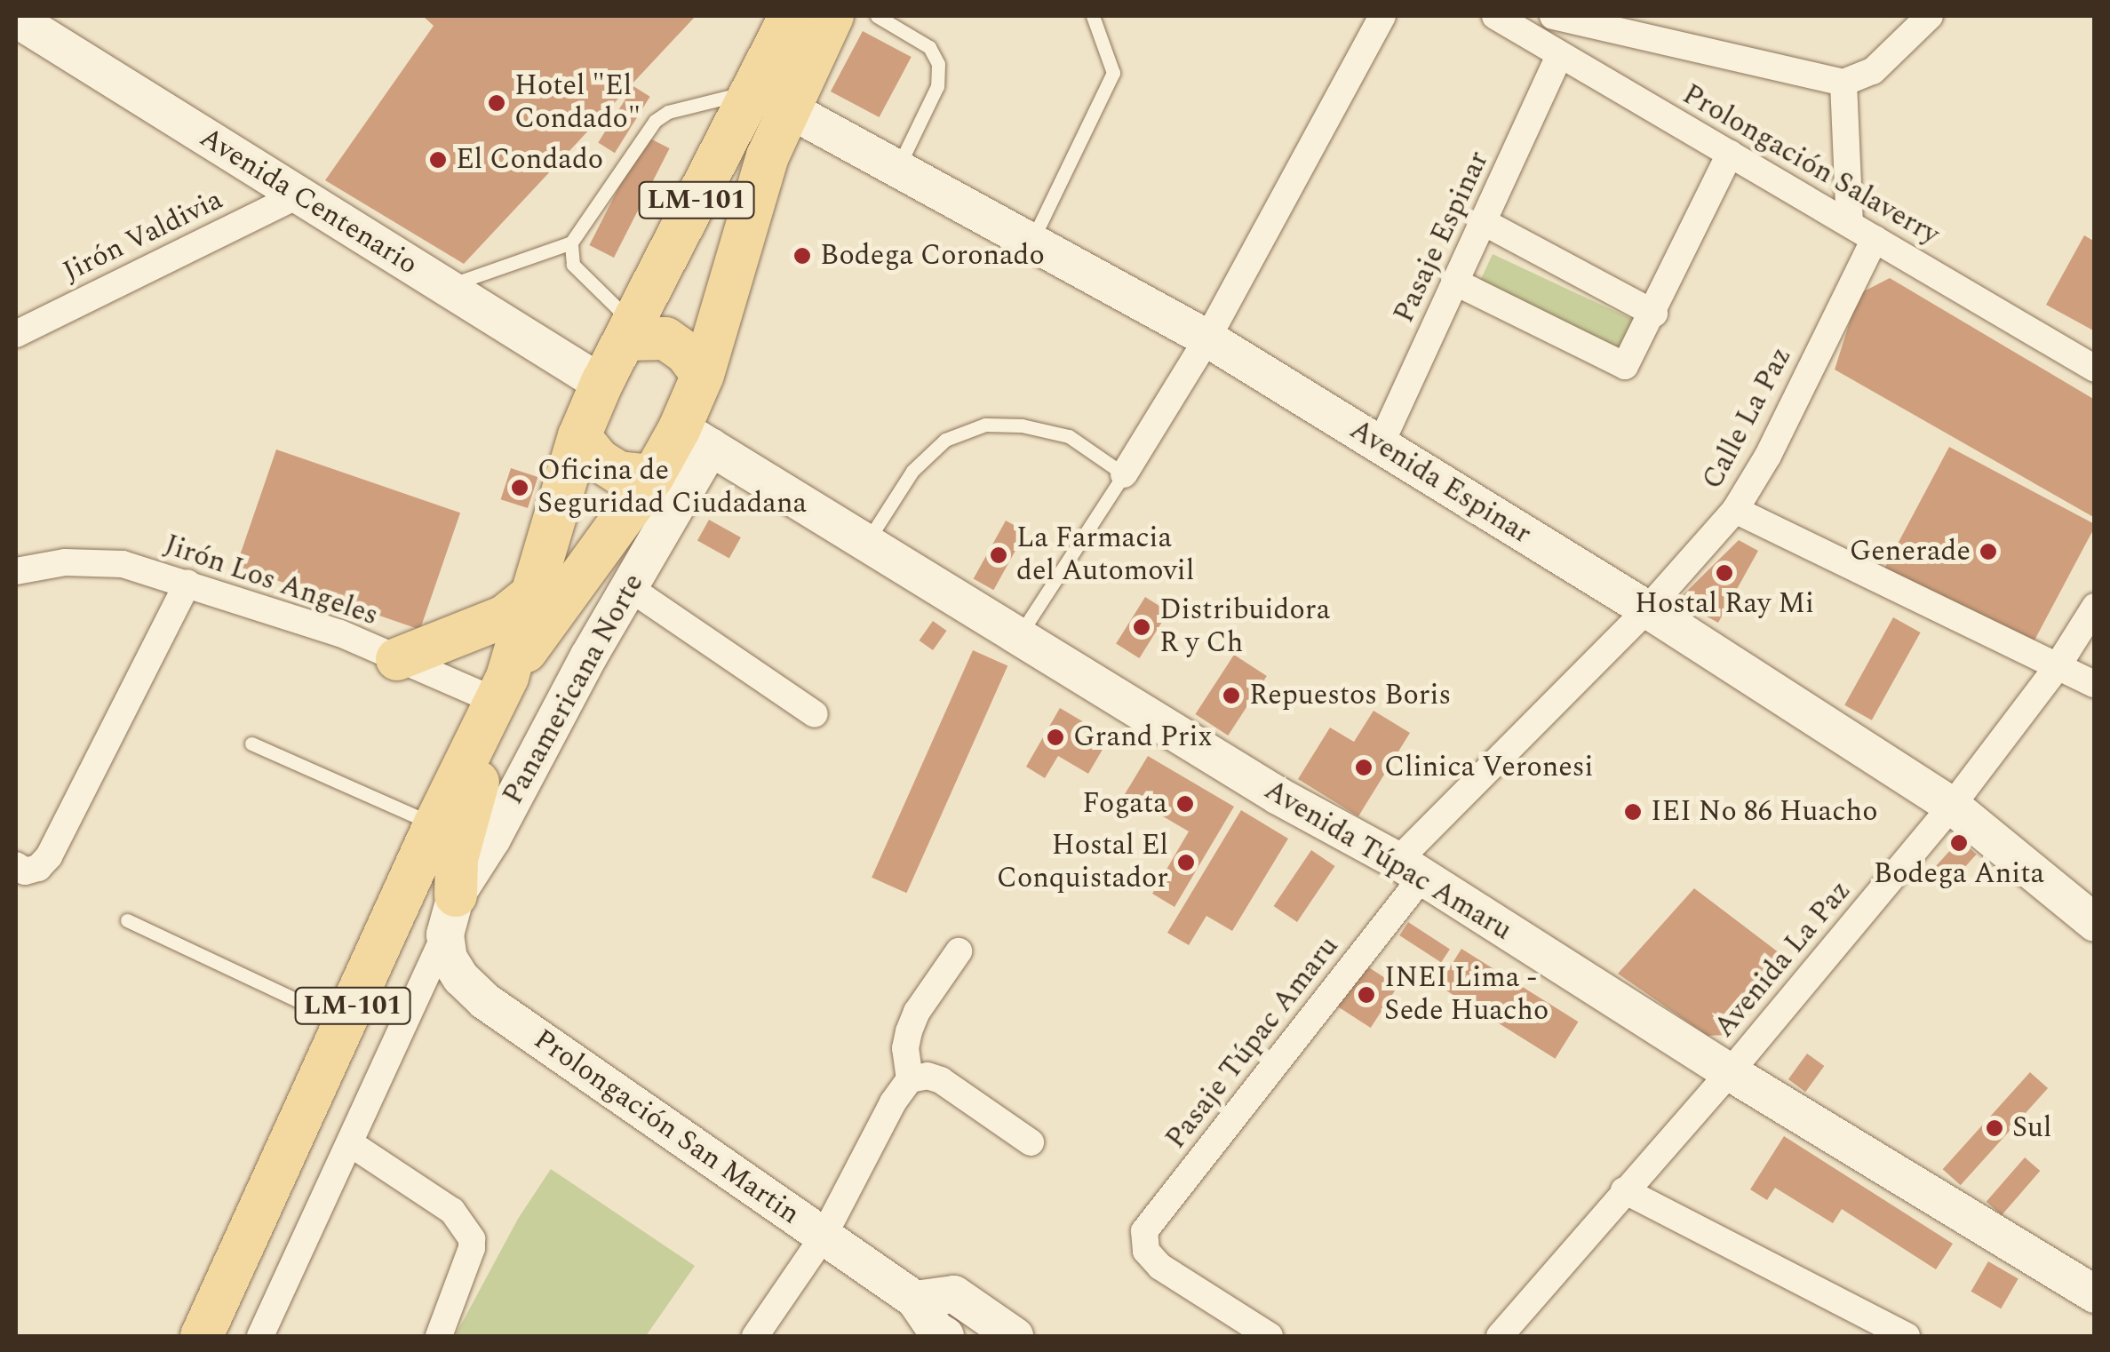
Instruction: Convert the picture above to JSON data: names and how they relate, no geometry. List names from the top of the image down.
{
  "streets": {
    "main road": ["LM-101"],
    "street": [
      "Prolongación Salaverry",
      "Avenida Centenario",
      "Jirón Valdivia",
      "Pasaje Espinar",
      "Calle La Paz",
      "Avenida Espinar",
      "Jirón Los Angeles",
      "Panamericana Norte",
      "Avenida Túpac Amaru",
      "Avenida La Paz",
      "Pasaje Túpac Amaru",
      "Prolongación San Martin"
    ]
  },
  "crossings": [
    ["Prolongación Salaverry", "Pasaje Espinar"],
    ["Prolongación Salaverry", "Calle La Paz"],
    ["LM-101", "Avenida Centenario"],
    ["LM-101", "Avenida Espinar"],
    ["LM-101", "Jirón Los Angeles"],
    ["LM-101", "Panamericana Norte"],
    ["LM-101", "Avenida Túpac Amaru"],
    ["Avenida Centenario", "Jirón Valdivia"],
    ["Avenida Centenario", "Panamericana Norte"],
    ["Avenida Centenario", "Avenida Túpac Amaru"],
    ["Pasaje Espinar", "Avenida Espinar"],
    ["Calle La Paz", "Avenida Espinar"],
    ["Calle La Paz", "Avenida Túpac Amaru"],
    ["Calle La Paz", "Pasaje Túpac Amaru"],
    ["Avenida Espinar", "Avenida La Paz"],
    ["Panamericana Norte", "Avenida Túpac Amaru"],
    ["Panamericana Norte", "Prolongación San Martin"],
    ["Avenida Túpac Amaru", "Avenida La Paz"],
    ["Avenida Túpac Amaru", "Pasaje Túpac Amaru"]
  ],
  "places": [
    "Hotel \"El Condado\"",
    "El Condado",
    "Bodega Coronado",
    "Oficina de Seguridad Ciudadana",
    "Generade",
    "La Farmacia del Automovil",
    "Hostal Ray Mi",
    "Distribuidora R y Ch",
    "Repuestos Boris",
    "Grand Prix",
    "Clinica Veronesi",
    "Fogata",
    "IEI No 86 Huacho",
    "Bodega Anita",
    "Hostal El Conquistador",
    "INEI Lima - Sede Huacho",
    "Sul"
  ]
}
